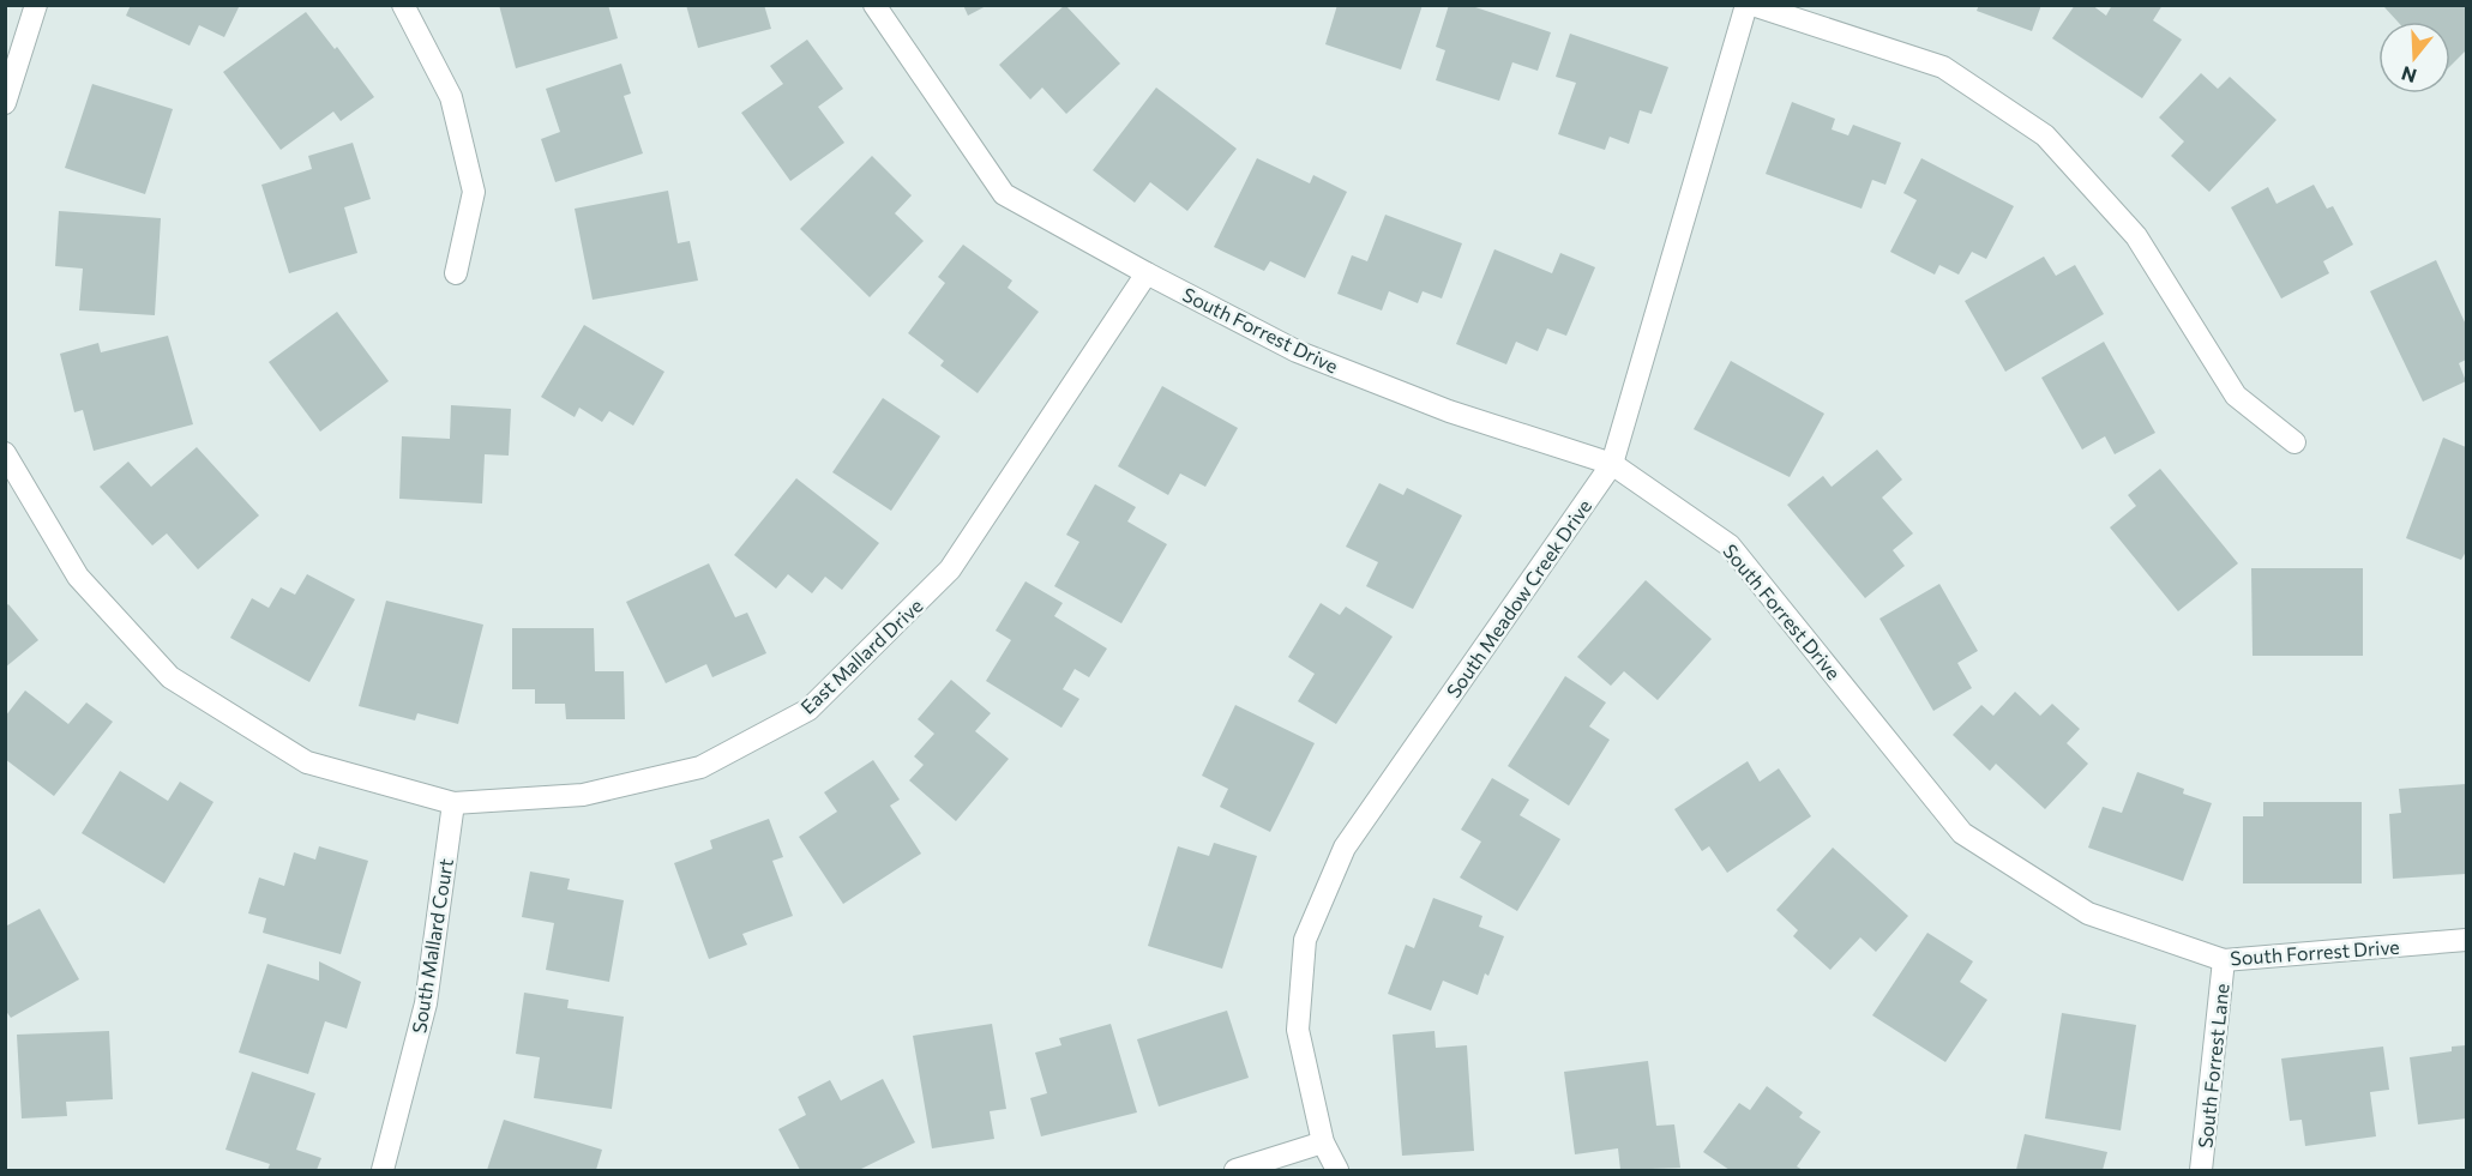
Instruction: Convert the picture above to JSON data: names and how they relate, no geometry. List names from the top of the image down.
{
  "streets": {
    "street": [
      "South Forrest Drive",
      "South Meadow Creek Drive",
      "East Mallard Drive",
      "South Mallard Court",
      "South Forrest Lane"
    ]
  },
  "crossings": [
    ["South Forrest Drive", "South Meadow Creek Drive"],
    ["South Forrest Drive", "East Mallard Drive"],
    ["South Forrest Drive", "South Forrest Lane"],
    ["East Mallard Drive", "South Mallard Court"]
  ],
  "north": "bottom"
}
